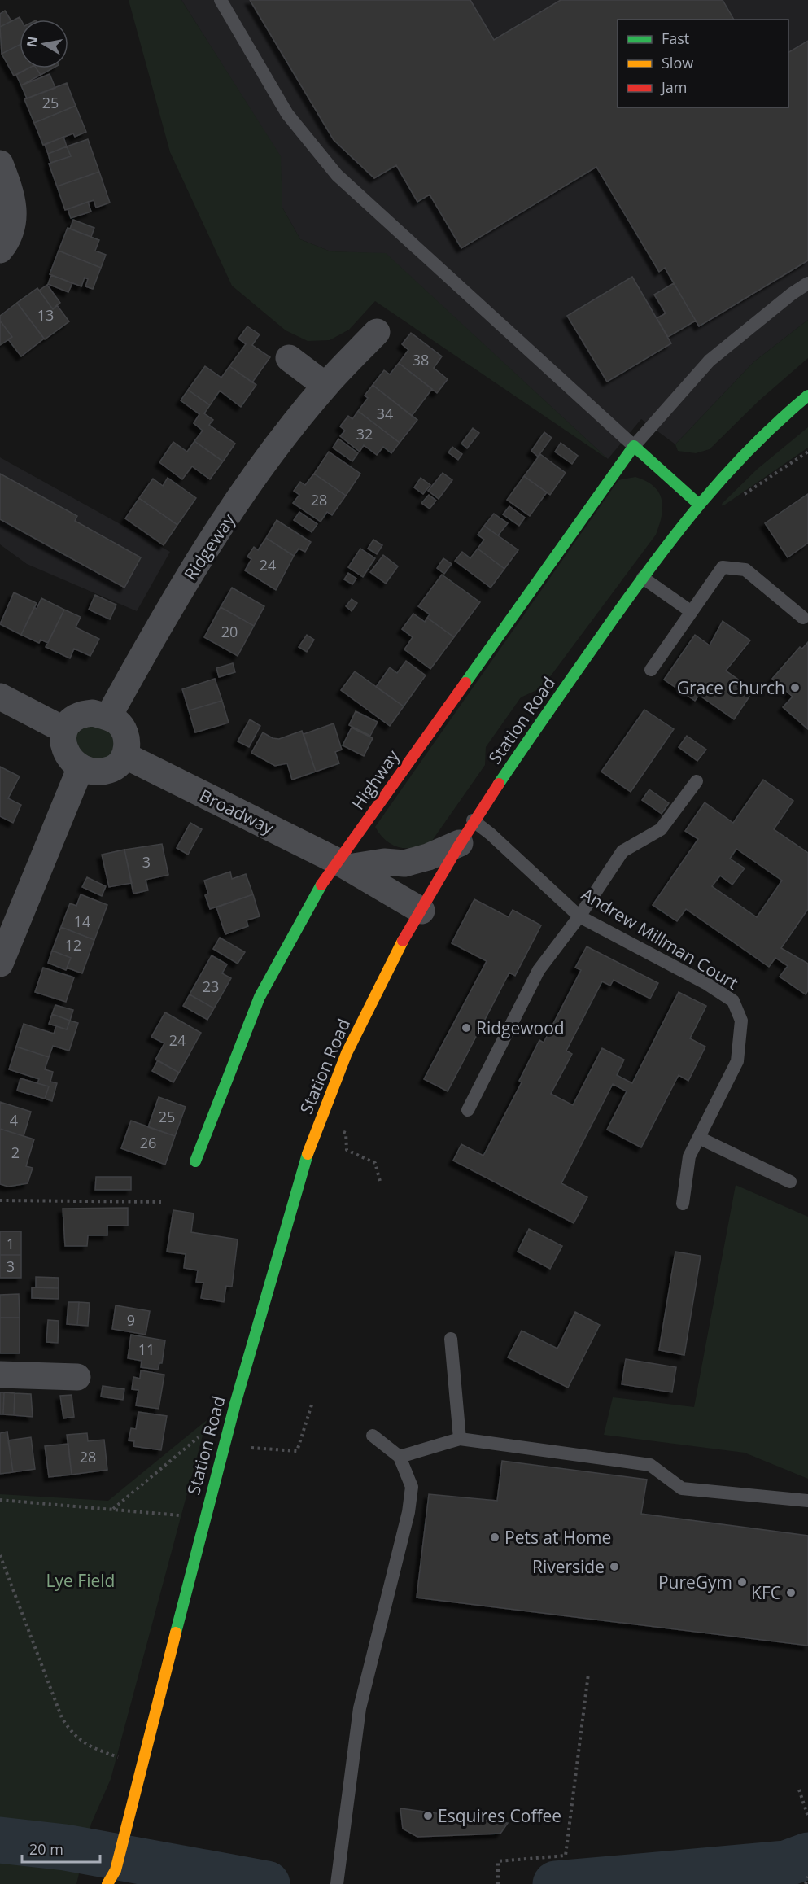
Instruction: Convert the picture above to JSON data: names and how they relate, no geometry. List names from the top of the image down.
{
  "streets": {
    "main road": ["Station Road", "Highway"],
    "street": ["Ridgeway", "Broadway"],
    "lane": ["Andrew Millman Court"]
  },
  "crossings": [
    ["Ridgeway", "Broadway"],
    ["Station Road", "Broadway"],
    ["Station Road", "Andrew Millman Court"],
    ["Highway", "Broadway"]
  ],
  "parks": ["Lye Field"],
  "places": [
    "Grace Church",
    "Ridgewood",
    "Pets at Home",
    "Riverside",
    "PureGym",
    "KFC",
    "Esquires Coffee"
  ],
  "house_numbers": [
    "25",
    "13",
    "38",
    "34",
    "32",
    "28",
    "24",
    "20",
    "3",
    "14",
    "12",
    "23",
    "24",
    "25",
    "4",
    "26",
    "2",
    "1",
    "3",
    "9",
    "11",
    "28"
  ],
  "legend": ["Fast", "Slow", "Jam"],
  "scale_bar": "20 m",
  "north": "left"
}
